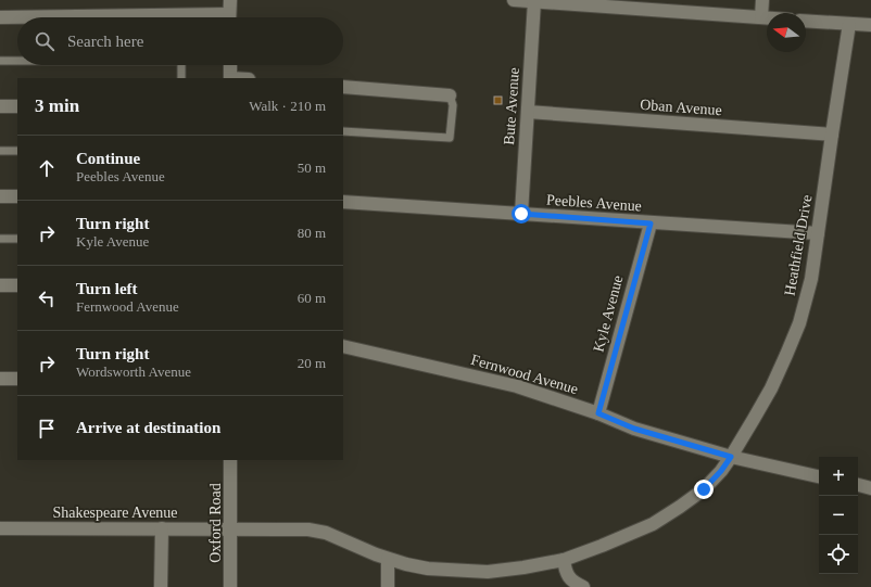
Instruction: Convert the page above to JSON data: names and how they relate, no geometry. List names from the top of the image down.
{
  "streets": {
    "street": [
      "Bute Avenue",
      "Oban Avenue",
      "Peebles Avenue",
      "Heathfield Drive",
      "Kyle Avenue",
      "Fernwood Avenue",
      "Shakespeare Avenue",
      "Oxford Road"
    ]
  },
  "crossings": [
    ["Bute Avenue", "Oban Avenue"],
    ["Bute Avenue", "Peebles Avenue"],
    ["Oban Avenue", "Heathfield Drive"],
    ["Peebles Avenue", "Heathfield Drive"],
    ["Peebles Avenue", "Kyle Avenue"],
    ["Heathfield Drive", "Fernwood Avenue"],
    ["Kyle Avenue", "Fernwood Avenue"],
    ["Shakespeare Avenue", "Oxford Road"]
  ],
  "north": "left",
  "page": {
    "search": "Search here",
    "heading": ["3 min", "Walk · 210 m"],
    "list": [
      ["Continue", "Peebles Avenue", "50 m"],
      ["Turn right", "Kyle Avenue", "80 m"],
      ["Turn left", "Fernwood Avenue", "60 m"],
      ["Turn right", "Wordsworth Avenue", "20 m"],
      "Arrive at destination"
    ],
    "map_buttons": ["+", "−"]
  }
}
